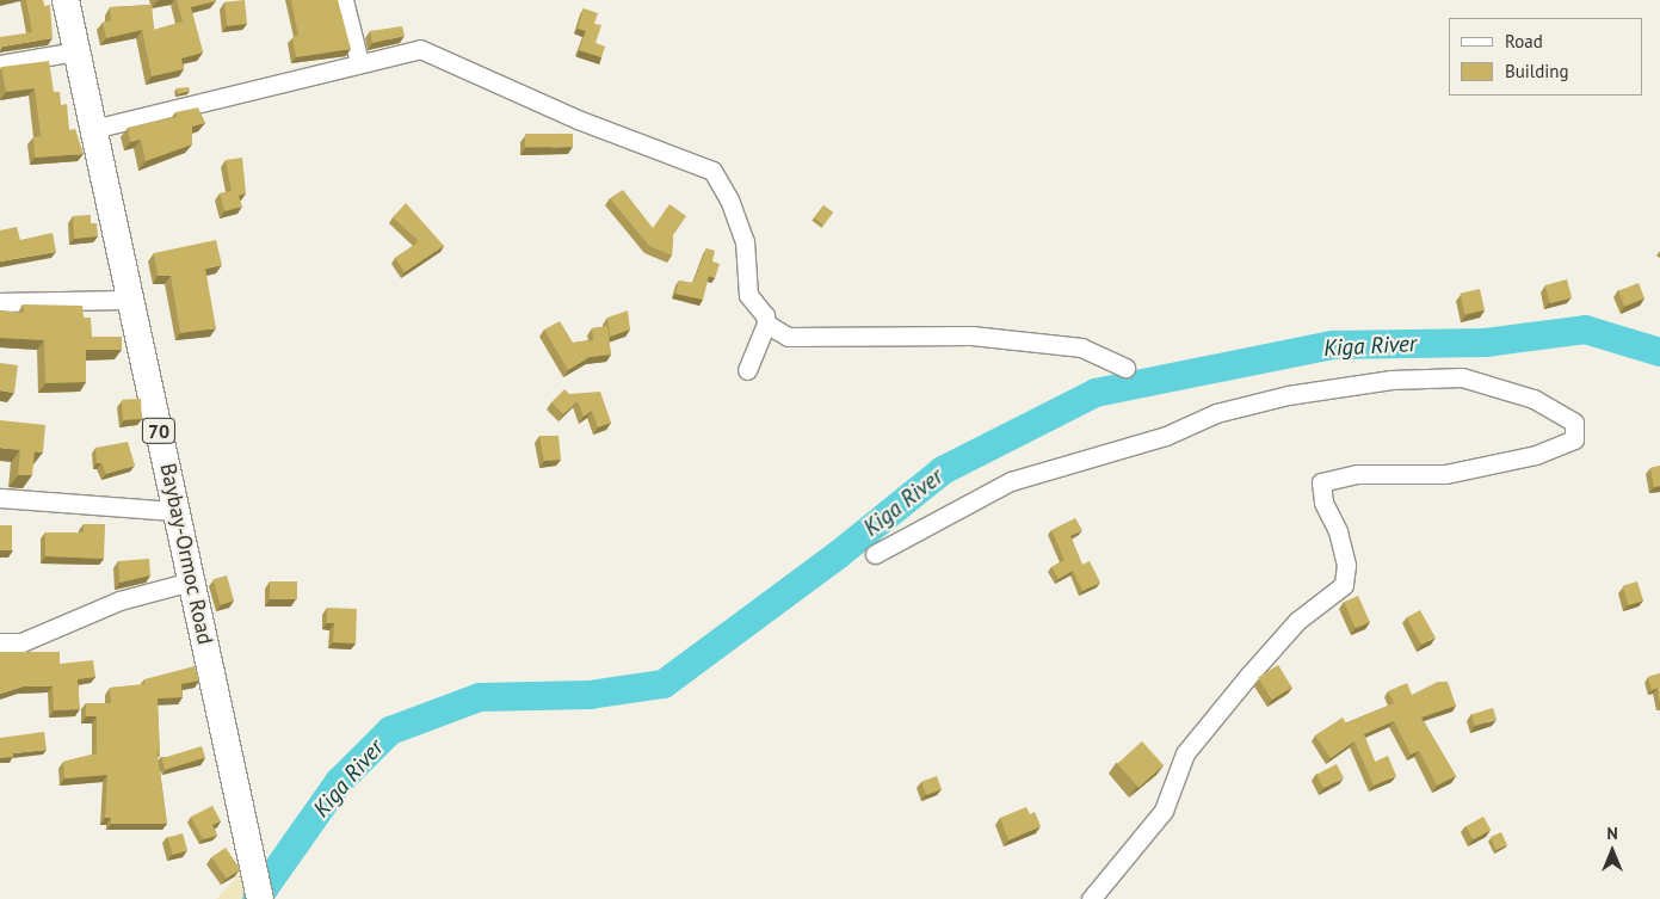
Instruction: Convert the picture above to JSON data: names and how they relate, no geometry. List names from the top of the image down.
{
  "streets": {
    "highway": ["70", "Baybay-Ormoc Road"]
  },
  "water": ["Kiga River"],
  "legend": ["Road", "Building"],
  "north": "top"
}
